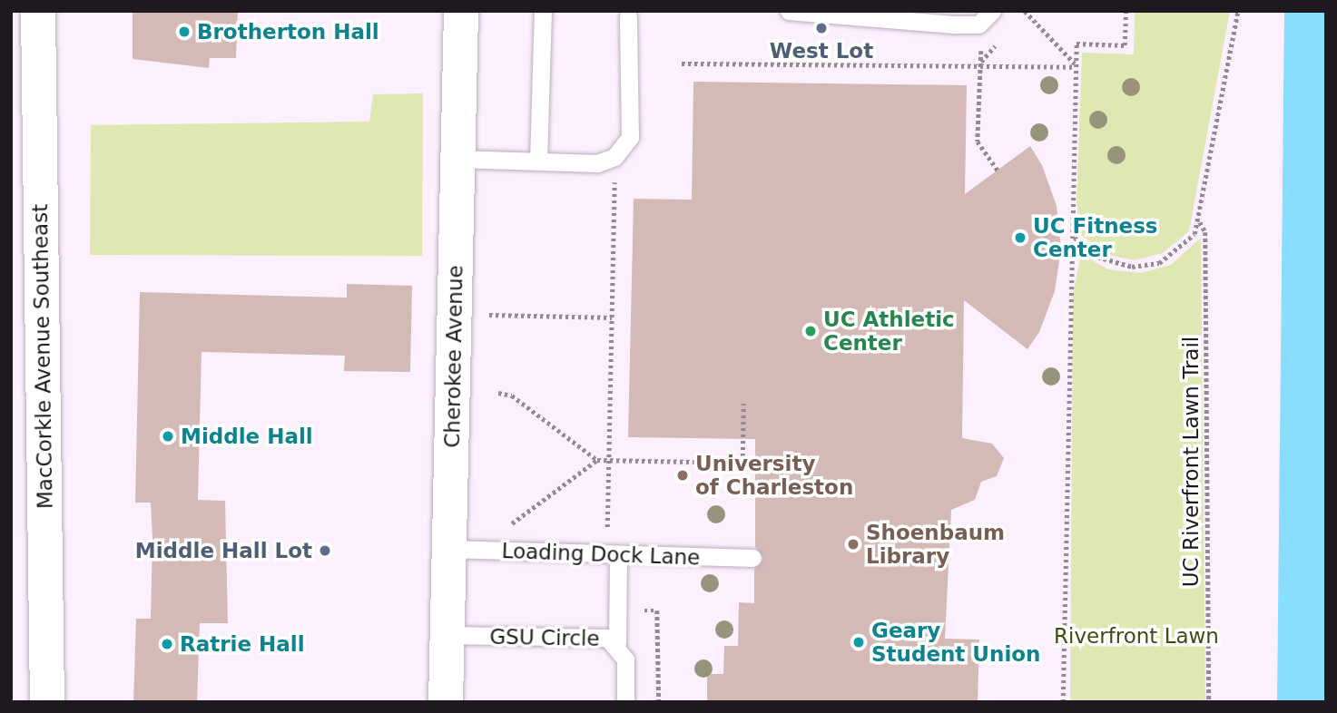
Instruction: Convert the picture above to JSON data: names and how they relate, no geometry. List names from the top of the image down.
{
  "streets": {
    "street": ["MacCorkle Avenue Southeast", "Cherokee Avenue"],
    "lane": ["Loading Dock Lane", "GSU Circle"],
    "path": ["UC Riverfront Lawn Trail"]
  },
  "crossings": [
    ["Cherokee Avenue", "Loading Dock Lane"],
    ["Cherokee Avenue", "GSU Circle"]
  ],
  "parks": ["Riverfront Lawn"],
  "places": [
    "West Lot",
    "Brotherton Hall",
    "UC Fitness Center",
    "UC Athletic Center",
    "Middle Hall",
    "University of Charleston",
    "Shoenbaum Library",
    "Middle Hall Lot",
    "Geary Student Union",
    "Ratrie Hall"
  ]
}
